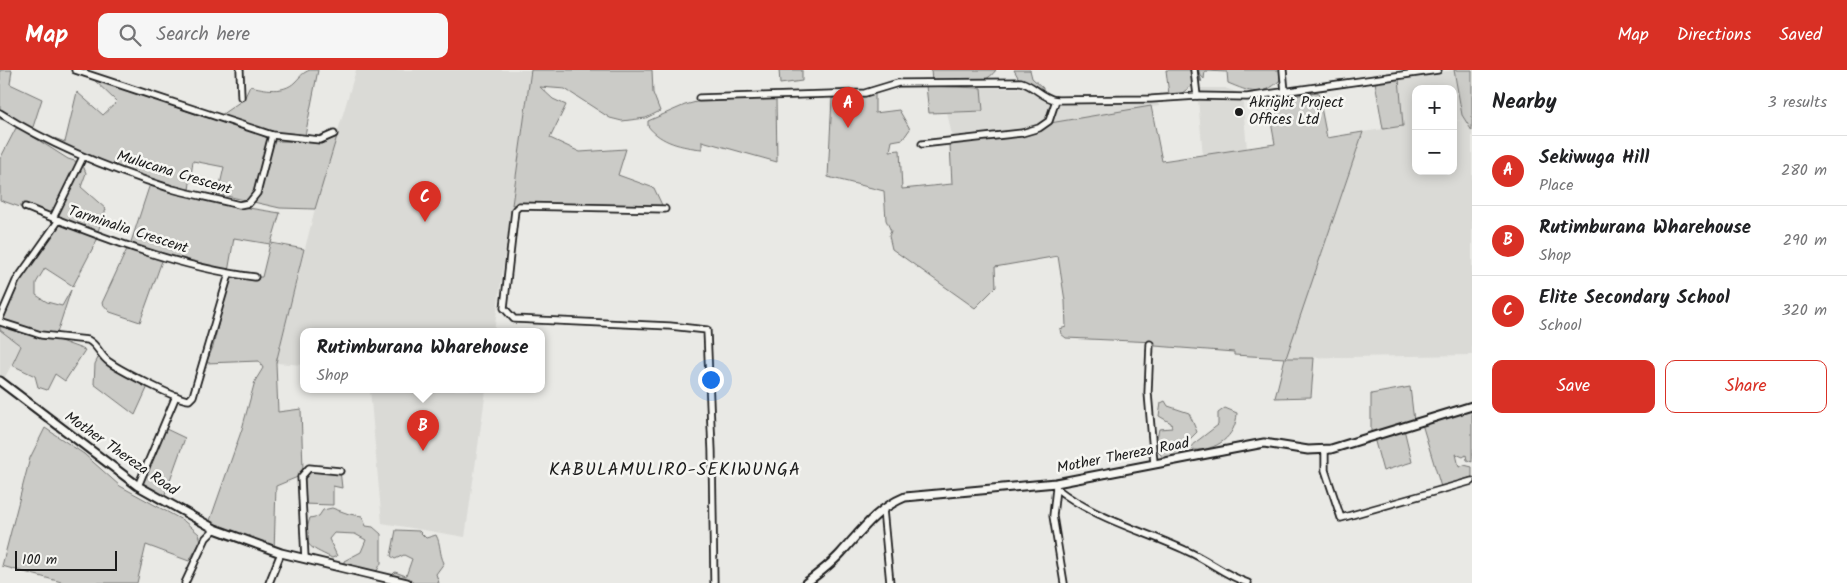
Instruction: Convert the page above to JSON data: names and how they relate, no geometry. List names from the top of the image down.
{
  "streets": {
    "street": ["Mulucana Crescent", "Tarminalia Crescent", "Mother Thereza Road"]
  },
  "districts": ["KABULAMULIRO-SEKIWUNGA"],
  "places": ["Akright Project Offices Ltd"],
  "scale_bar": "100 m",
  "page": {
    "header": "Map",
    "search": "Search here",
    "nav": ["Map", "Directions", "Saved"],
    "heading": ["Nearby", "3 results"],
    "map_buttons": ["+", "−"],
    "pins": ["A", "C", "B"],
    "list": [
      {
        "mark": "A",
        "name": "Sekiwuga Hill",
        "note": "Place",
        "value": "280 m"
      },
      {
        "mark": "B",
        "name": "Rutimburana Wharehouse",
        "note": "Shop",
        "value": "290 m"
      },
      {
        "mark": "C",
        "name": "Elite Secondary School",
        "note": "School",
        "value": "320 m"
      }
    ],
    "popup": ["Rutimburana Wharehouse", "Shop"],
    "buttons": ["Save", "Share"],
    "scale": "100 m"
  }
}
